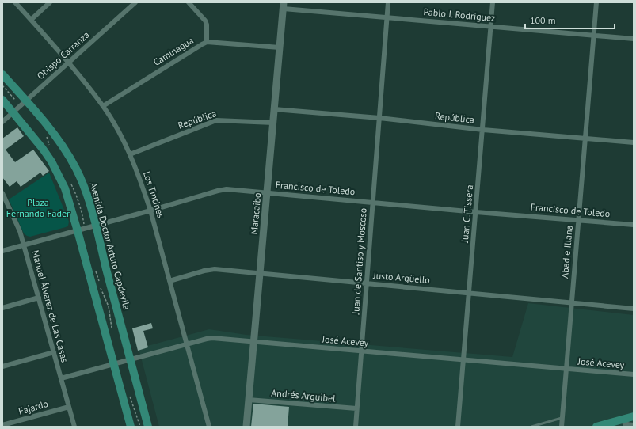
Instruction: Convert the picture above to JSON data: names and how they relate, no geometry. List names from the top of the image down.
{
  "streets": {
    "main road": ["Maracaibo", "Avenida Doctor Arturo Capdevila"],
    "street": [
      "Pablo J. Rodríguez",
      "Caminagua",
      "Obispo Carranza",
      "República",
      "Francisco de Toledo",
      "Los Tintines",
      "Juan C. Tissera",
      "Abad e Illana",
      "Juan de Santiso y Moscoso",
      "Justo Argüello",
      "Manuel Álvarez de Las Casas",
      "José Acevey",
      "Andrés Arguibel",
      "Fajardo"
    ]
  },
  "crossings": [
    ["Pablo J. Rodríguez", "Maracaibo"],
    ["Pablo J. Rodríguez", "Juan C. Tissera"],
    ["Pablo J. Rodríguez", "Abad e Illana"],
    ["Pablo J. Rodríguez", "Juan de Santiso y Moscoso"],
    ["Caminagua", "Los Tintines"],
    ["Caminagua", "Maracaibo"],
    ["Obispo Carranza", "Los Tintines"],
    ["Obispo Carranza", "Avenida Doctor Arturo Capdevila"],
    ["República", "Los Tintines"],
    ["República", "Maracaibo"],
    ["República", "Juan C. Tissera"],
    ["República", "Abad e Illana"],
    ["República", "Juan de Santiso y Moscoso"],
    ["Francisco de Toledo", "Los Tintines"],
    ["Francisco de Toledo", "Maracaibo"],
    ["Francisco de Toledo", "Juan C. Tissera"],
    ["Francisco de Toledo", "Avenida Doctor Arturo Capdevila"],
    ["Francisco de Toledo", "Abad e Illana"],
    ["Francisco de Toledo", "Juan de Santiso y Moscoso"],
    ["Francisco de Toledo", "Manuel Álvarez de Las Casas"],
    ["Los Tintines", "Justo Argüello"],
    ["Los Tintines", "José Acevey"],
    ["Maracaibo", "Justo Argüello"],
    ["Maracaibo", "José Acevey"],
    ["Maracaibo", "Andrés Arguibel"],
    ["Juan C. Tissera", "Justo Argüello"],
    ["Juan C. Tissera", "José Acevey"],
    ["Avenida Doctor Arturo Capdevila", "José Acevey"],
    ["Abad e Illana", "Justo Argüello"],
    ["Abad e Illana", "José Acevey"],
    ["Juan de Santiso y Moscoso", "Justo Argüello"],
    ["Juan de Santiso y Moscoso", "José Acevey"],
    ["Juan de Santiso y Moscoso", "Andrés Arguibel"],
    ["Manuel Álvarez de Las Casas", "José Acevey"],
    ["Manuel Álvarez de Las Casas", "Fajardo"]
  ],
  "parks": ["Plaza Fernando Fader"],
  "scale_bar": "100 m"
}
